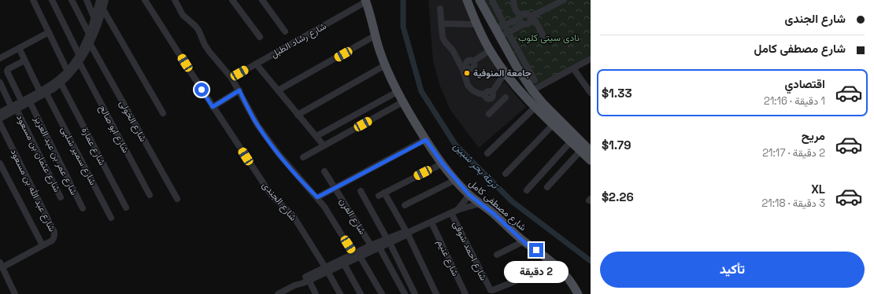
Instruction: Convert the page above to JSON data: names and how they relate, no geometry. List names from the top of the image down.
{
  "streets": {
    "main road": ["شارع مصطفى كامل"],
    "street": [
      "شارع رشاد الطبل",
      "شارع الخولى",
      "شارع ابو صالح",
      "شارع عمارة",
      "شارع عثمان بن مسعود",
      "شارع عمر بن عبد العزيز",
      "شارع سمير شلبى",
      "شارع عبد الله بن مسعود",
      "شارع الجندى",
      "شارع الفرن",
      "شارع احمد شوقى",
      "شارع غنيم"
    ]
  },
  "crossings": [
    ["شارع رشاد الطبل", "شارع مصطفى كامل"],
    ["شارع مصطفى كامل", "شارع احمد شوقى"]
  ],
  "water": ["ترعة بحر شبين"],
  "parks": ["نادى سيتى كلوب"],
  "places": ["جامعة المنوفية"],
  "page": {
    "banner": ["شارع الجندى", "شارع مصطفى كامل"],
    "list": [
      {
        "name": "اقتصادي",
        "note": "1 دقيقة · 21:16",
        "value": "$1.33"
      },
      {
        "name": "مريح",
        "note": "2 دقيقة · 21:17",
        "value": "$1.79"
      },
      {
        "name": "XL",
        "note": "3 دقيقة · 21:18",
        "value": "$2.26"
      }
    ],
    "buttons": "تأكيد",
    "bubble": "2 دقيقة"
  }
}
